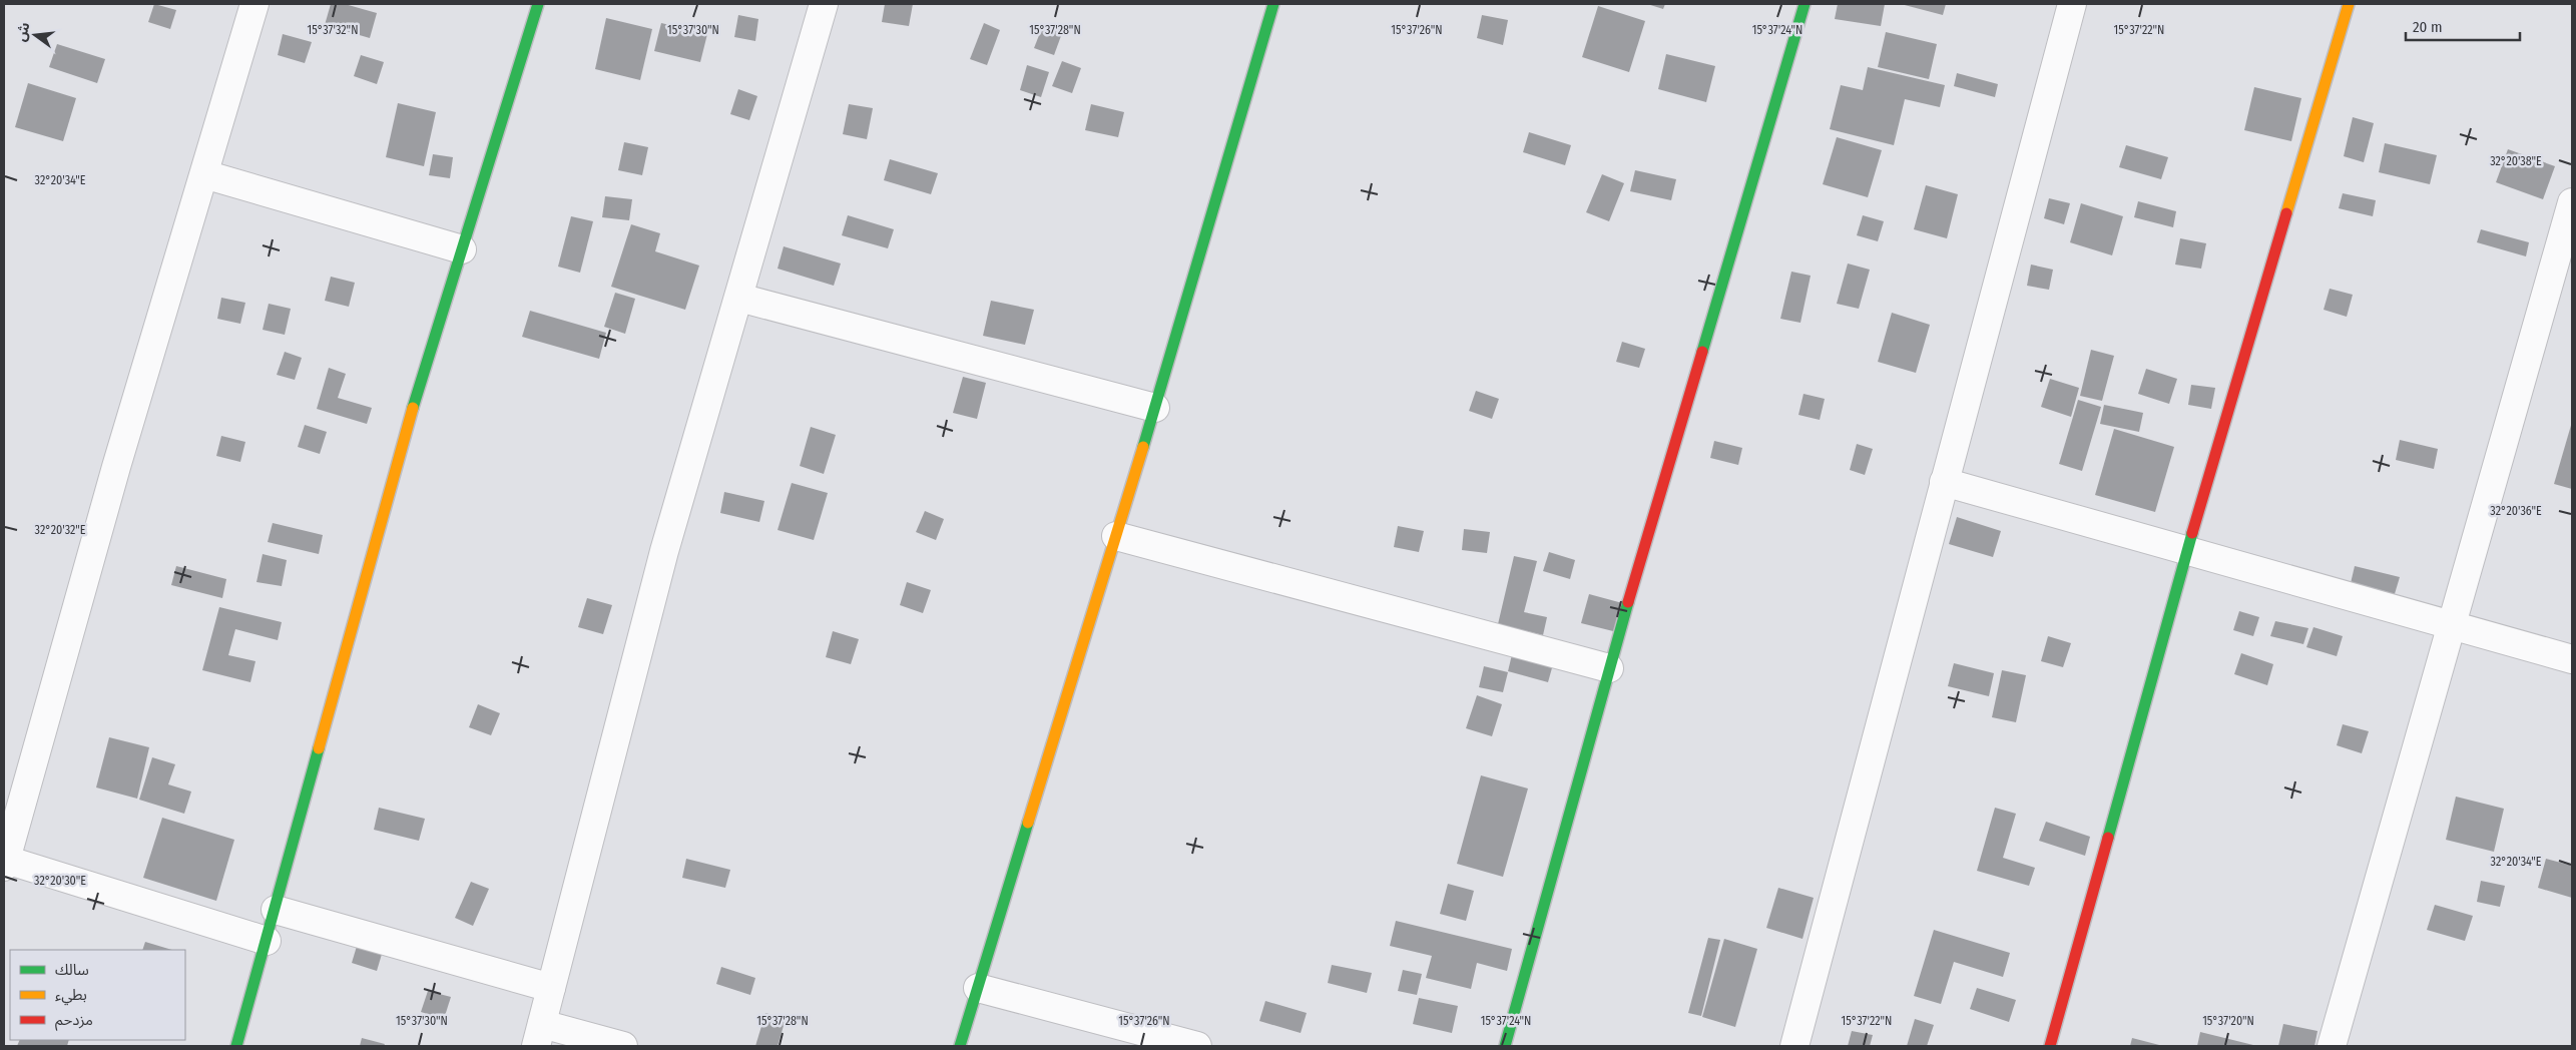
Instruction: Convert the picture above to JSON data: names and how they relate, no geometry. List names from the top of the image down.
{
  "legend": ["سالك", "بطيء", "مزدحم"],
  "scale_bar": "20 m",
  "north": "left",
  "coordinates": [
    "15°37'32\"N",
    "15°37'30\"N",
    "15°37'28\"N",
    "15°37'26\"N",
    "15°37'24\"N",
    "15°37'22\"N",
    "32°20'38\"E",
    "32°20'34\"E",
    "32°20'36\"E",
    "32°20'32\"E",
    "32°20'30\"E",
    "15°37'20\"N"
  ]
}
